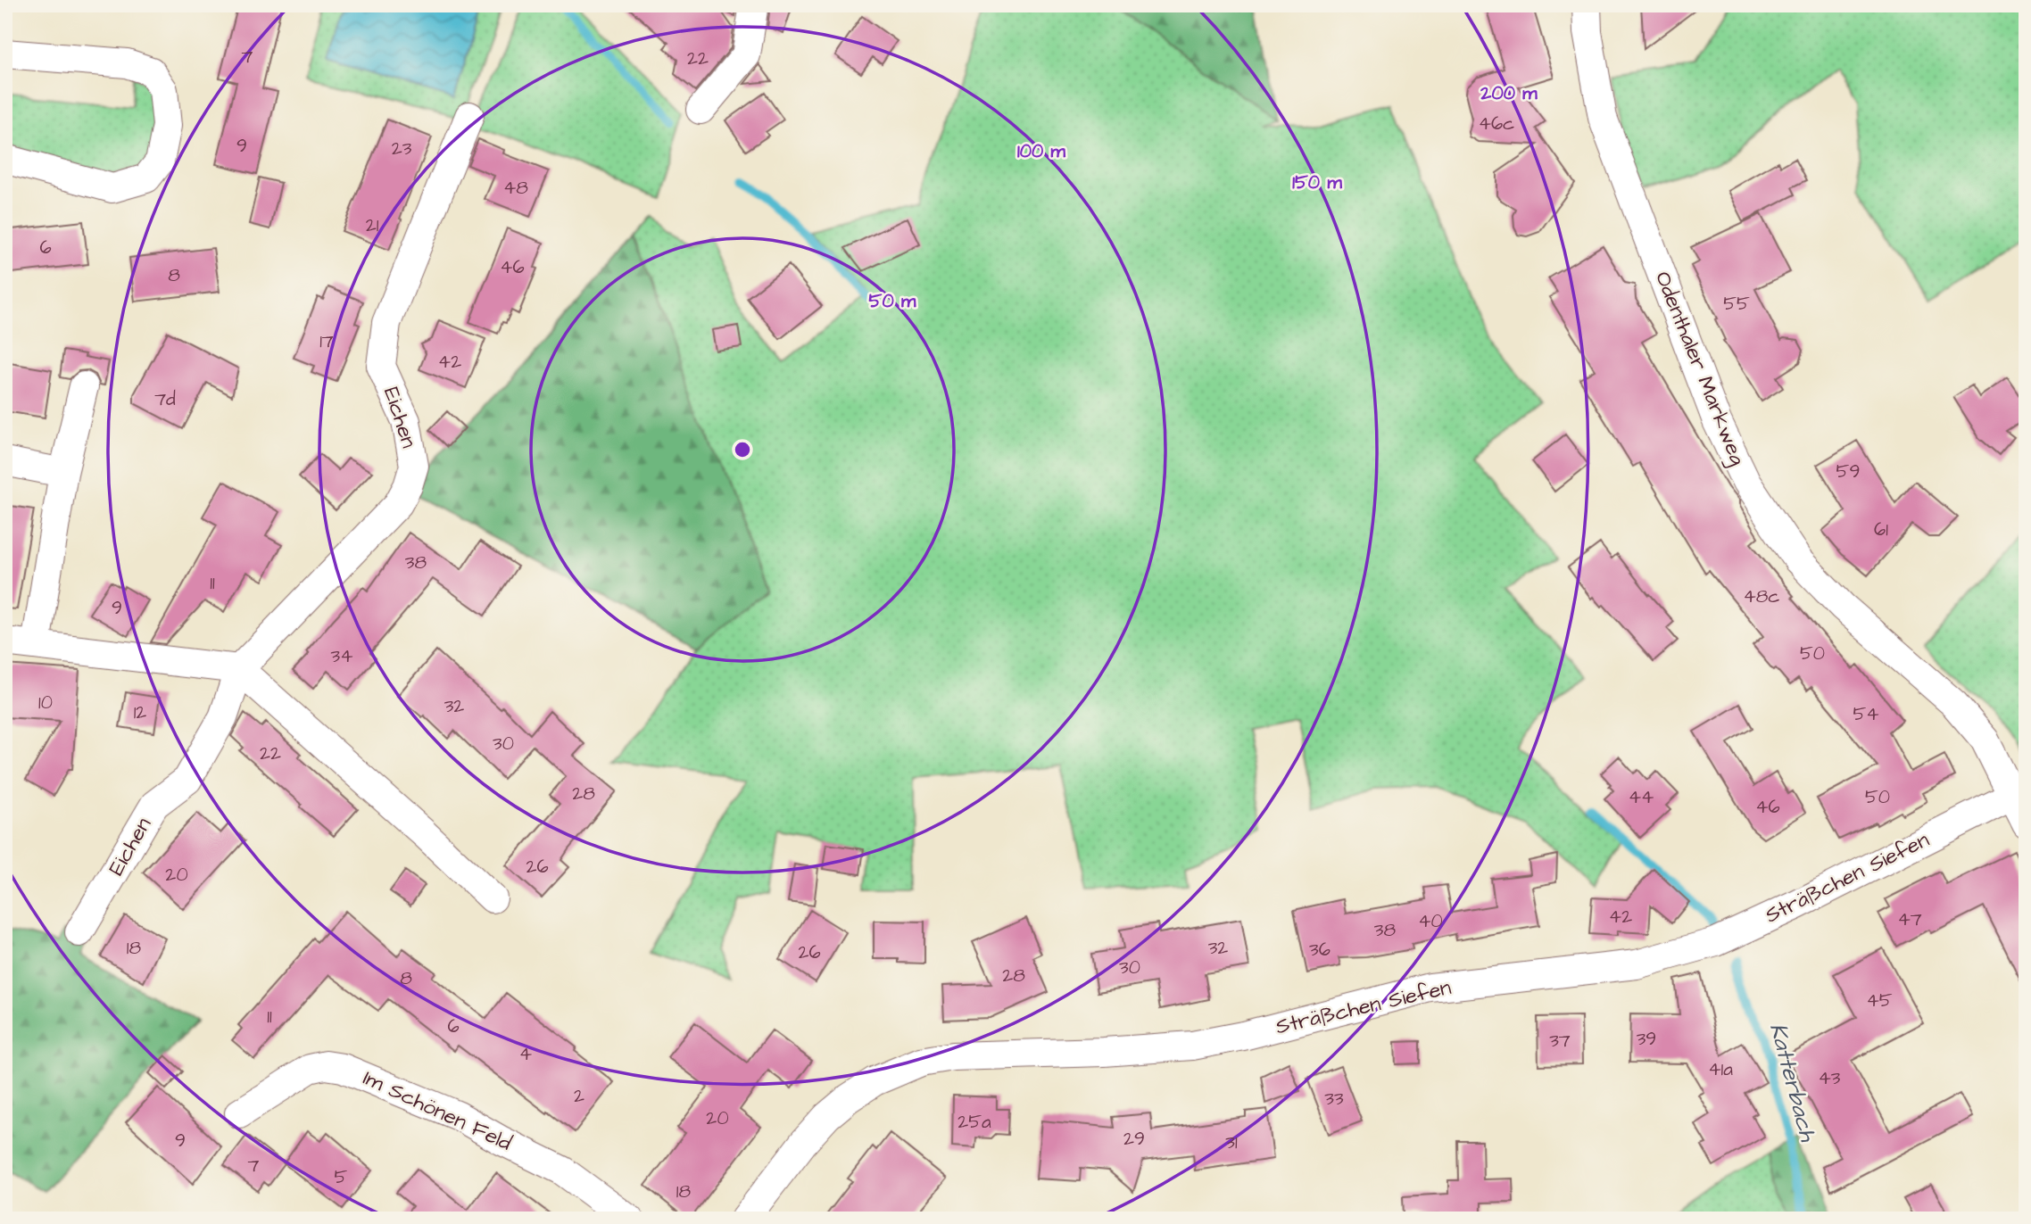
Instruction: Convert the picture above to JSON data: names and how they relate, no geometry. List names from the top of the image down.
{
  "streets": {
    "street": [
      "Odenthaler Markweg",
      "Eichen",
      "Sträßchen Siefen",
      "Im Schönen Feld"
    ]
  },
  "crossings": [
    ["Odenthaler Markweg", "Sträßchen Siefen"]
  ],
  "water": ["Katterbach"],
  "house_numbers": [
    "7",
    "22",
    "46c",
    "9",
    "23",
    "48",
    "21",
    "6",
    "46",
    "8",
    "55",
    "17",
    "42",
    "7d",
    "59",
    "61",
    "38",
    "11",
    "48c",
    "9",
    "50",
    "34",
    "10",
    "32",
    "12",
    "54",
    "30",
    "22",
    "28",
    "44",
    "50",
    "46",
    "26",
    "20",
    "42",
    "47",
    "40",
    "38",
    "18",
    "32",
    "36",
    "26",
    "30",
    "28",
    "8",
    "45",
    "11",
    "6",
    "39",
    "37",
    "4",
    "41a",
    "43",
    "2",
    "33",
    "20",
    "25a",
    "29",
    "9",
    "31",
    "7",
    "5",
    "18"
  ],
  "rings": [
    "200 m",
    "100 m",
    "150 m",
    "50 m"
  ]
}
